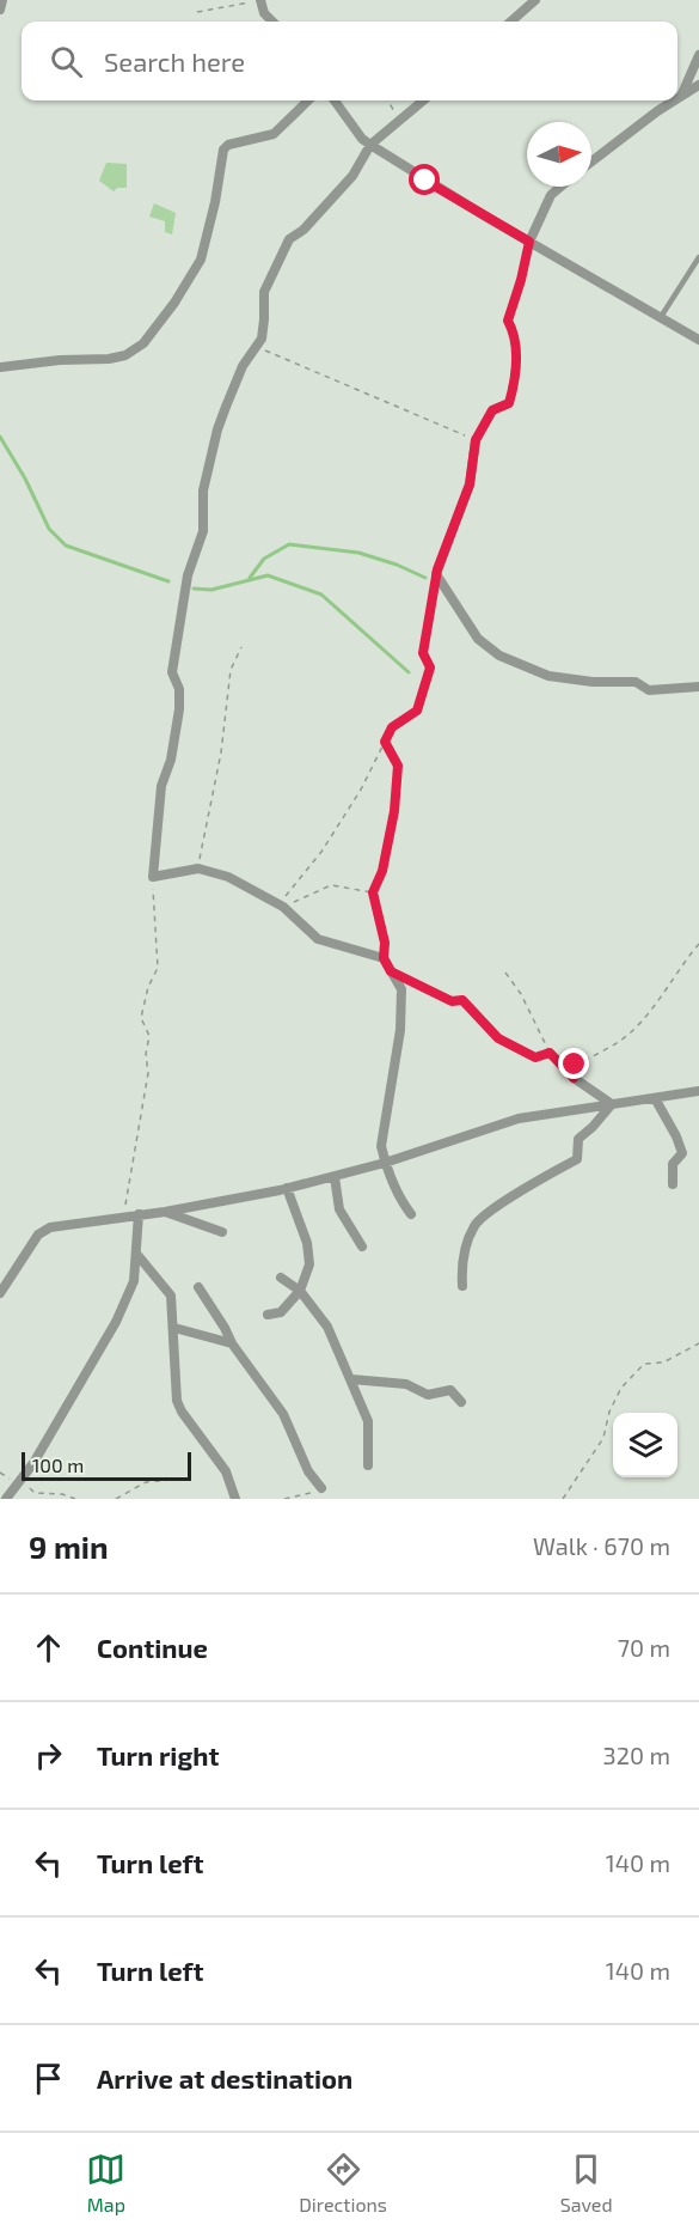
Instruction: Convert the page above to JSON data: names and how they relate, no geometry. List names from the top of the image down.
{
  "scale_bar": "100 m",
  "north": "right",
  "page": {
    "search": "Search here",
    "scale": "100 m",
    "heading": ["9 min", "Walk · 670 m"],
    "list": [
      ["Continue", "70 m"],
      ["Turn right", "320 m"],
      ["Turn left", "140 m"],
      ["Turn left", "140 m"],
      "Arrive at destination"
    ],
    "nav": ["Map", "Directions", "Saved"]
  }
}
